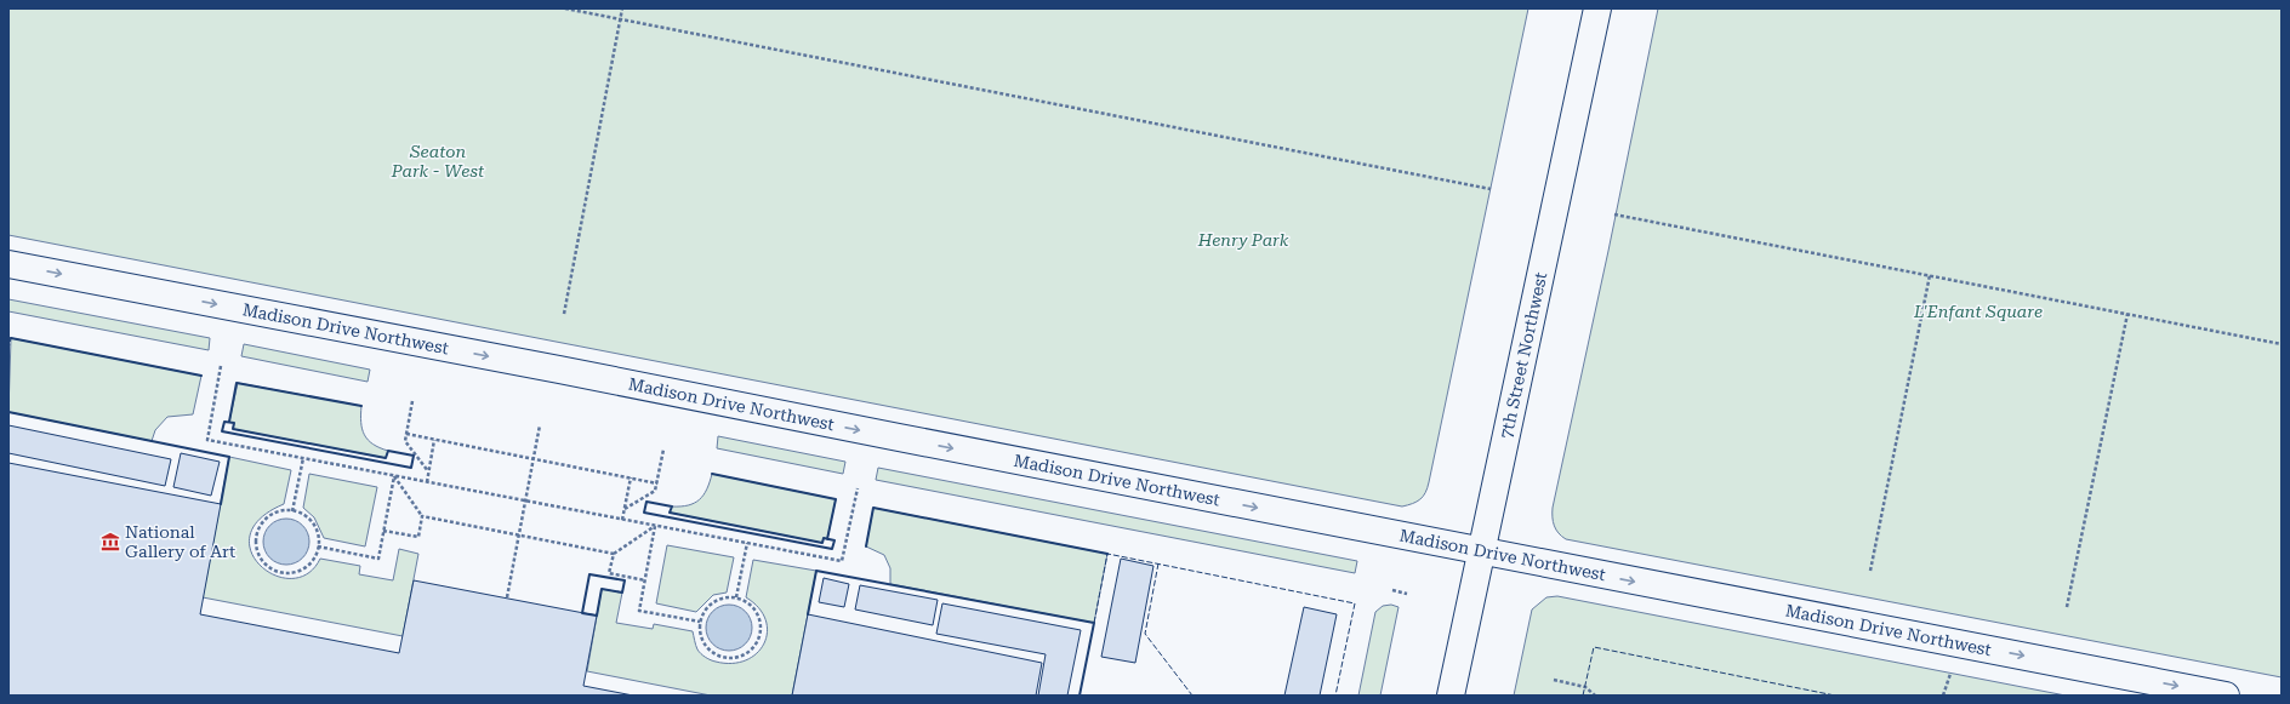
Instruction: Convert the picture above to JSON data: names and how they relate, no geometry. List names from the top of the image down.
{
  "streets": {
    "street": ["Madison Drive Northwest", "7th Street Northwest"]
  },
  "crossings": [
    ["Madison Drive Northwest", "7th Street Northwest"]
  ],
  "one_way": ["Madison Drive Northwest"],
  "parks": ["Seaton Park - West", "Henry Park", "L'Enfant Square"],
  "places": {
    "museum": ["National Gallery of Art"]
  }
}
